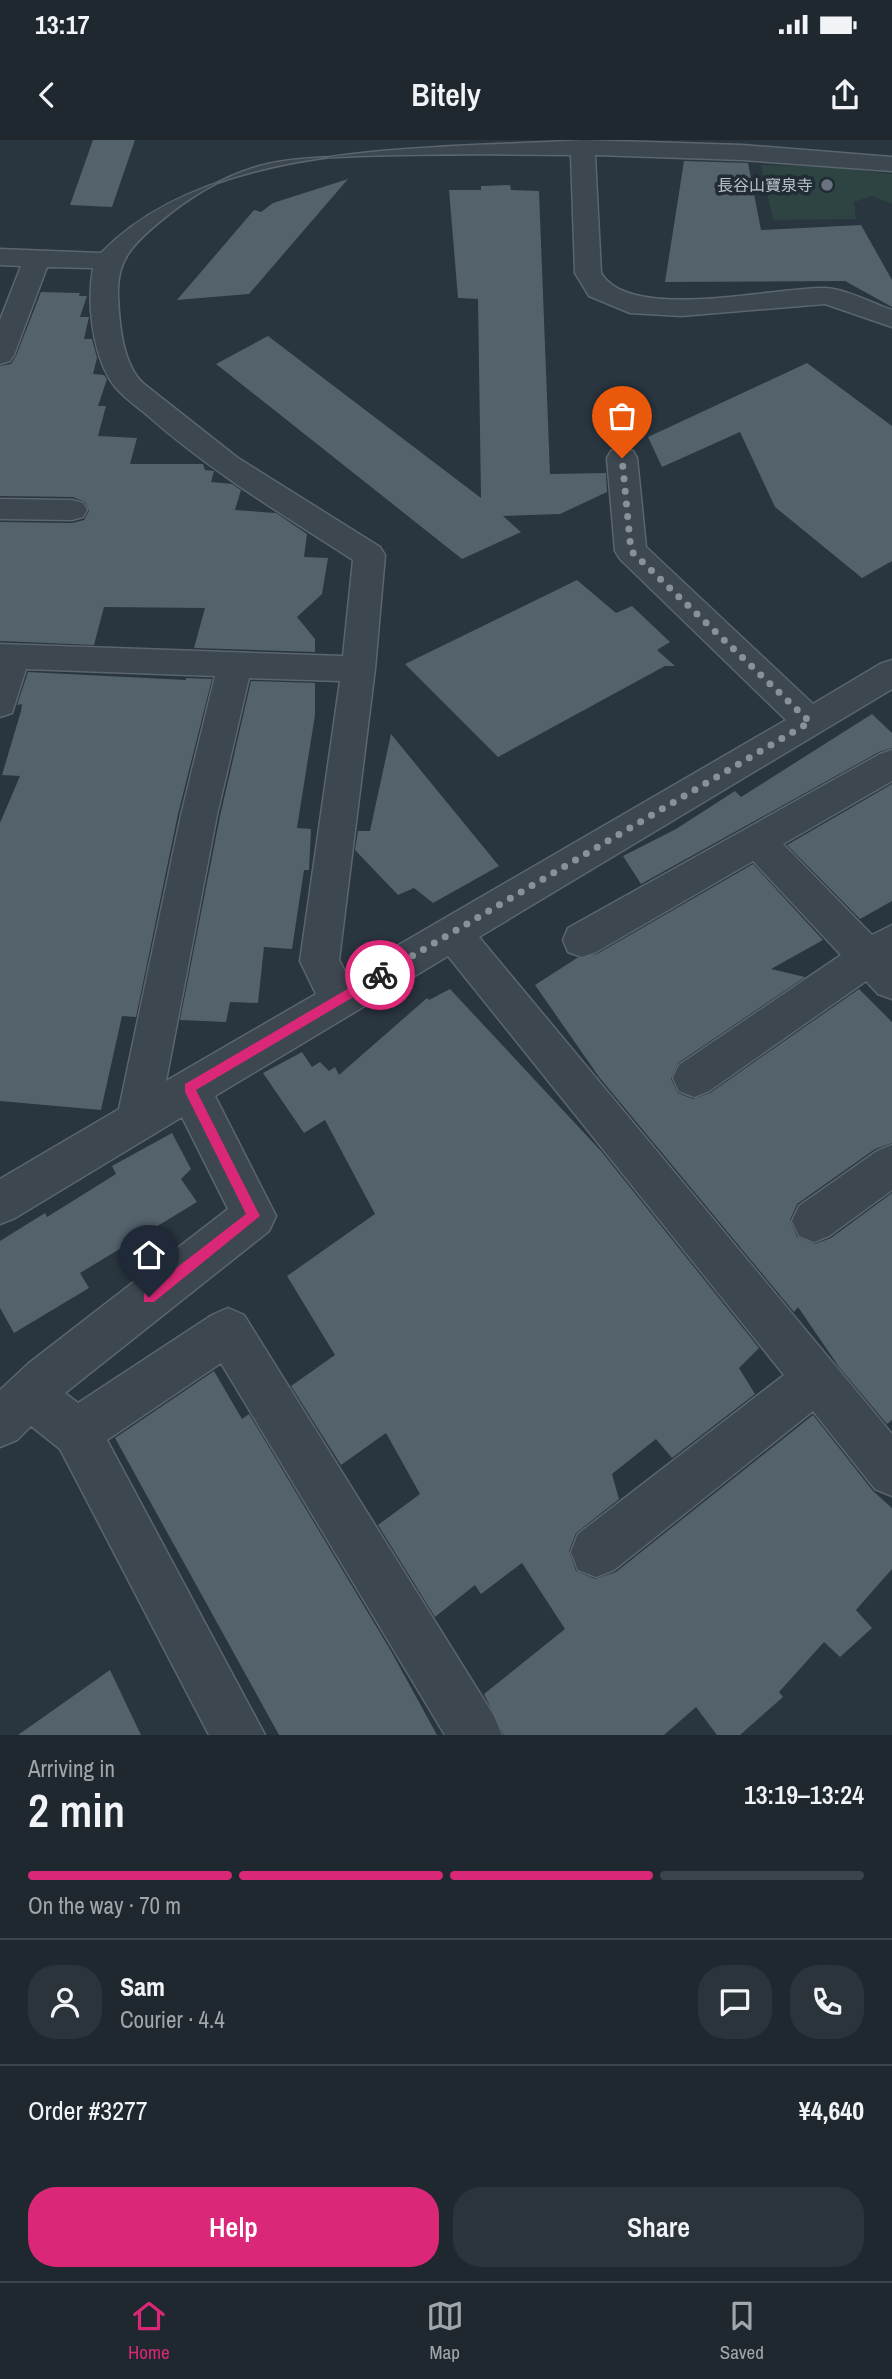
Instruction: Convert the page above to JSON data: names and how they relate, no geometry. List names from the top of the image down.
{
  "places": ["長谷山寶泉寺"],
  "page": {
    "status": "13:17",
    "header": "Bitely",
    "heading": ["2 min", "Arriving in", "13:19–13:24"],
    "panel": [
      "Sam",
      "Courier · 4.4",
      "Order #3277",
      "¥4,640"
    ],
    "bar": "On the way · 70 m",
    "buttons": ["Help", "Share"],
    "tabs": ["Home", "Map", "Saved"]
  }
}
